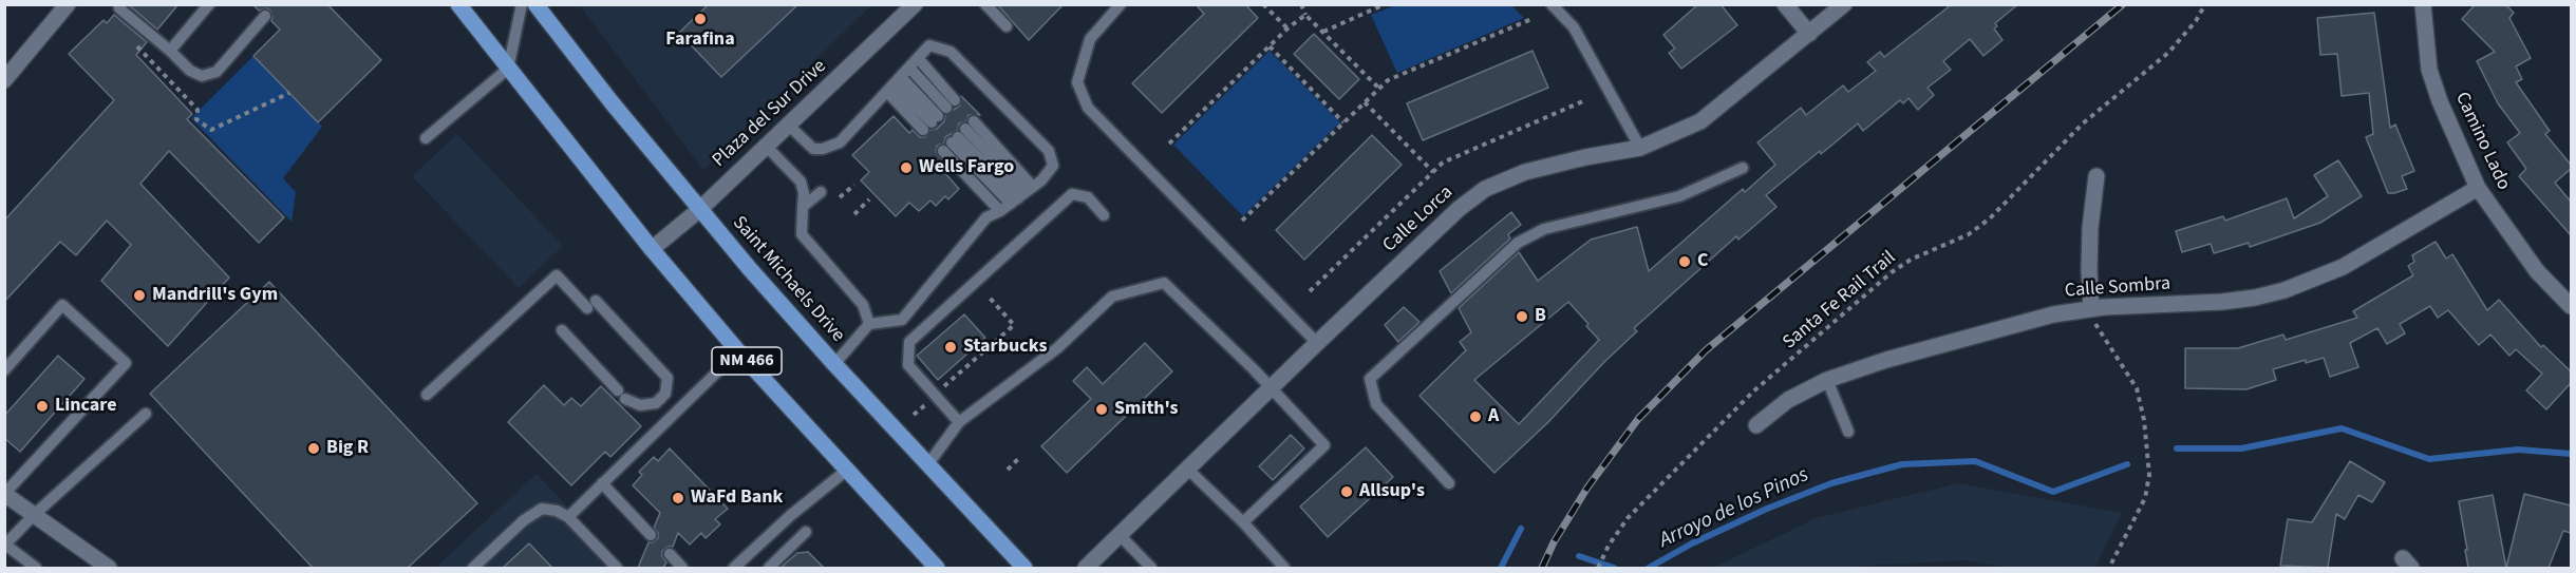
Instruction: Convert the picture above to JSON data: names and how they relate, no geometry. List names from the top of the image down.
{
  "streets": {
    "main road": ["Saint Michaels Drive", "NM 466"],
    "street": [
      "Plaza del Sur Drive",
      "Camino Lado",
      "Calle Lorca",
      "Calle Sombra"
    ],
    "path": ["Santa Fe Rail Trail"]
  },
  "crossings": [
    ["Plaza del Sur Drive", "Saint Michaels Drive"],
    ["Plaza del Sur Drive", "NM 466"],
    ["Camino Lado", "Calle Sombra"]
  ],
  "water": ["Arroyo de los Pinos"],
  "places": [
    "Farafina",
    "Wells Fargo",
    "C",
    "Mandrill's Gym",
    "B",
    "Starbucks",
    "Lincare",
    "Smith's",
    "A",
    "Big R",
    "Allsup's",
    "WaFd Bank"
  ]
}
